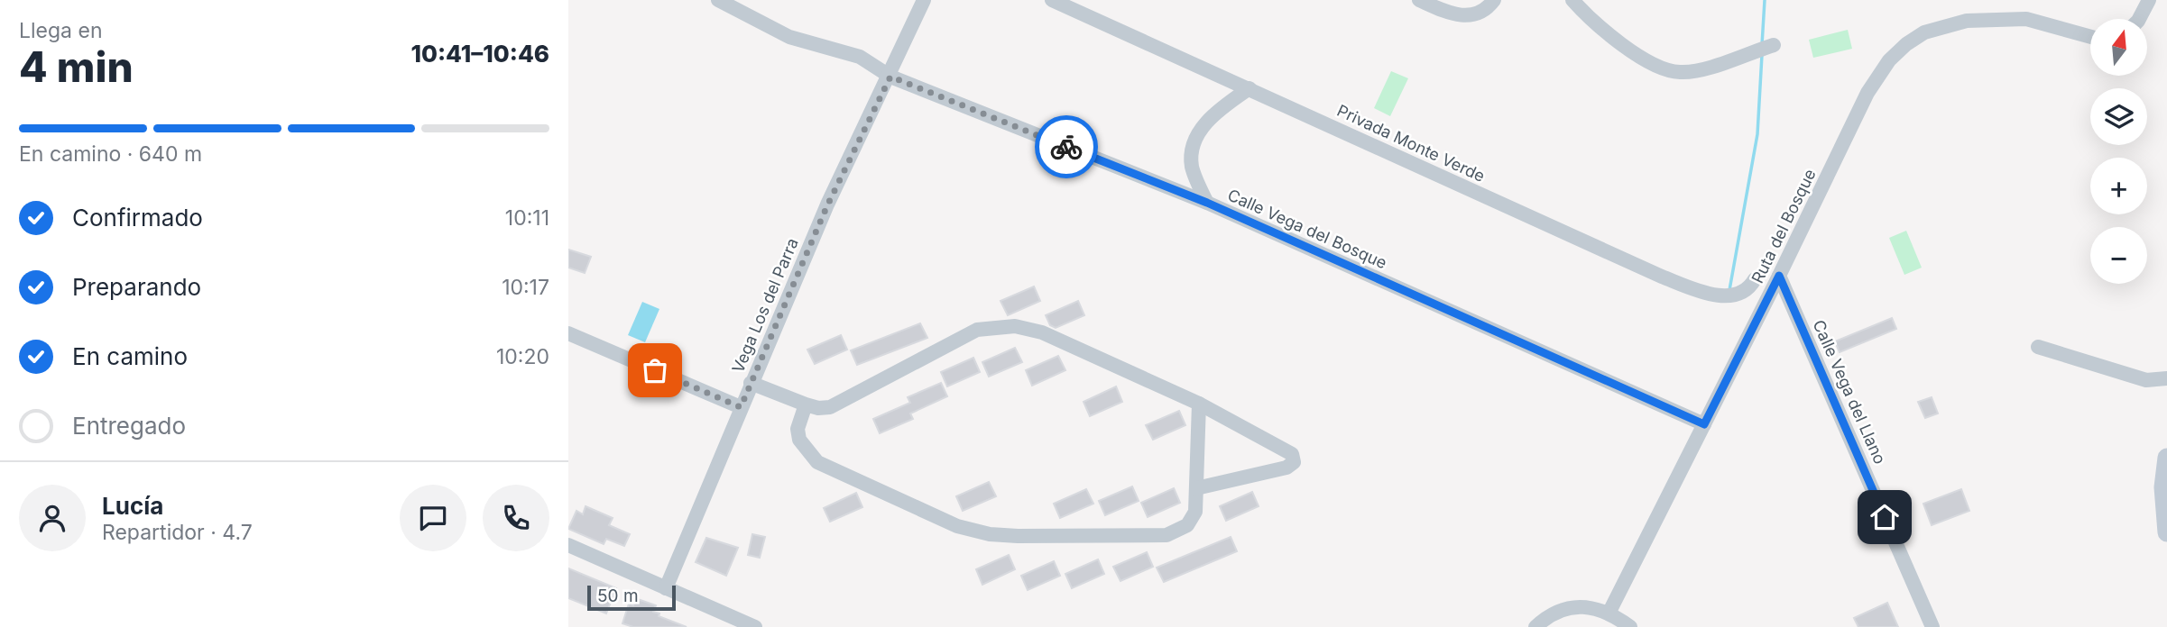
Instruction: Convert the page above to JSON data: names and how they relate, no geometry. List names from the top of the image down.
{
  "streets": {
    "street": [
      "Privada Monte Verde",
      "Ruta del Bosque",
      "Calle Vega del Bosque",
      "Vega Los del Parra",
      "Calle Vega del Llano"
    ]
  },
  "crossings": [
    ["Ruta del Bosque", "Calle Vega del Bosque"],
    ["Ruta del Bosque", "Calle Vega del Llano"],
    ["Calle Vega del Bosque", "Vega Los del Parra"]
  ],
  "scale_bar": "50 m",
  "north": "top",
  "page": {
    "heading": ["4 min", "Llega en", "10:41–10:46"],
    "panel": ["Lucía", "Repartidor · 4.7"],
    "map_buttons": ["+", "−"],
    "bar": "En camino · 640 m",
    "list": [
      ["Confirmado", "10:11"],
      ["Preparando", "10:17"],
      ["En camino", "10:20"],
      "Entregado"
    ],
    "scale": "50 m"
  }
}
